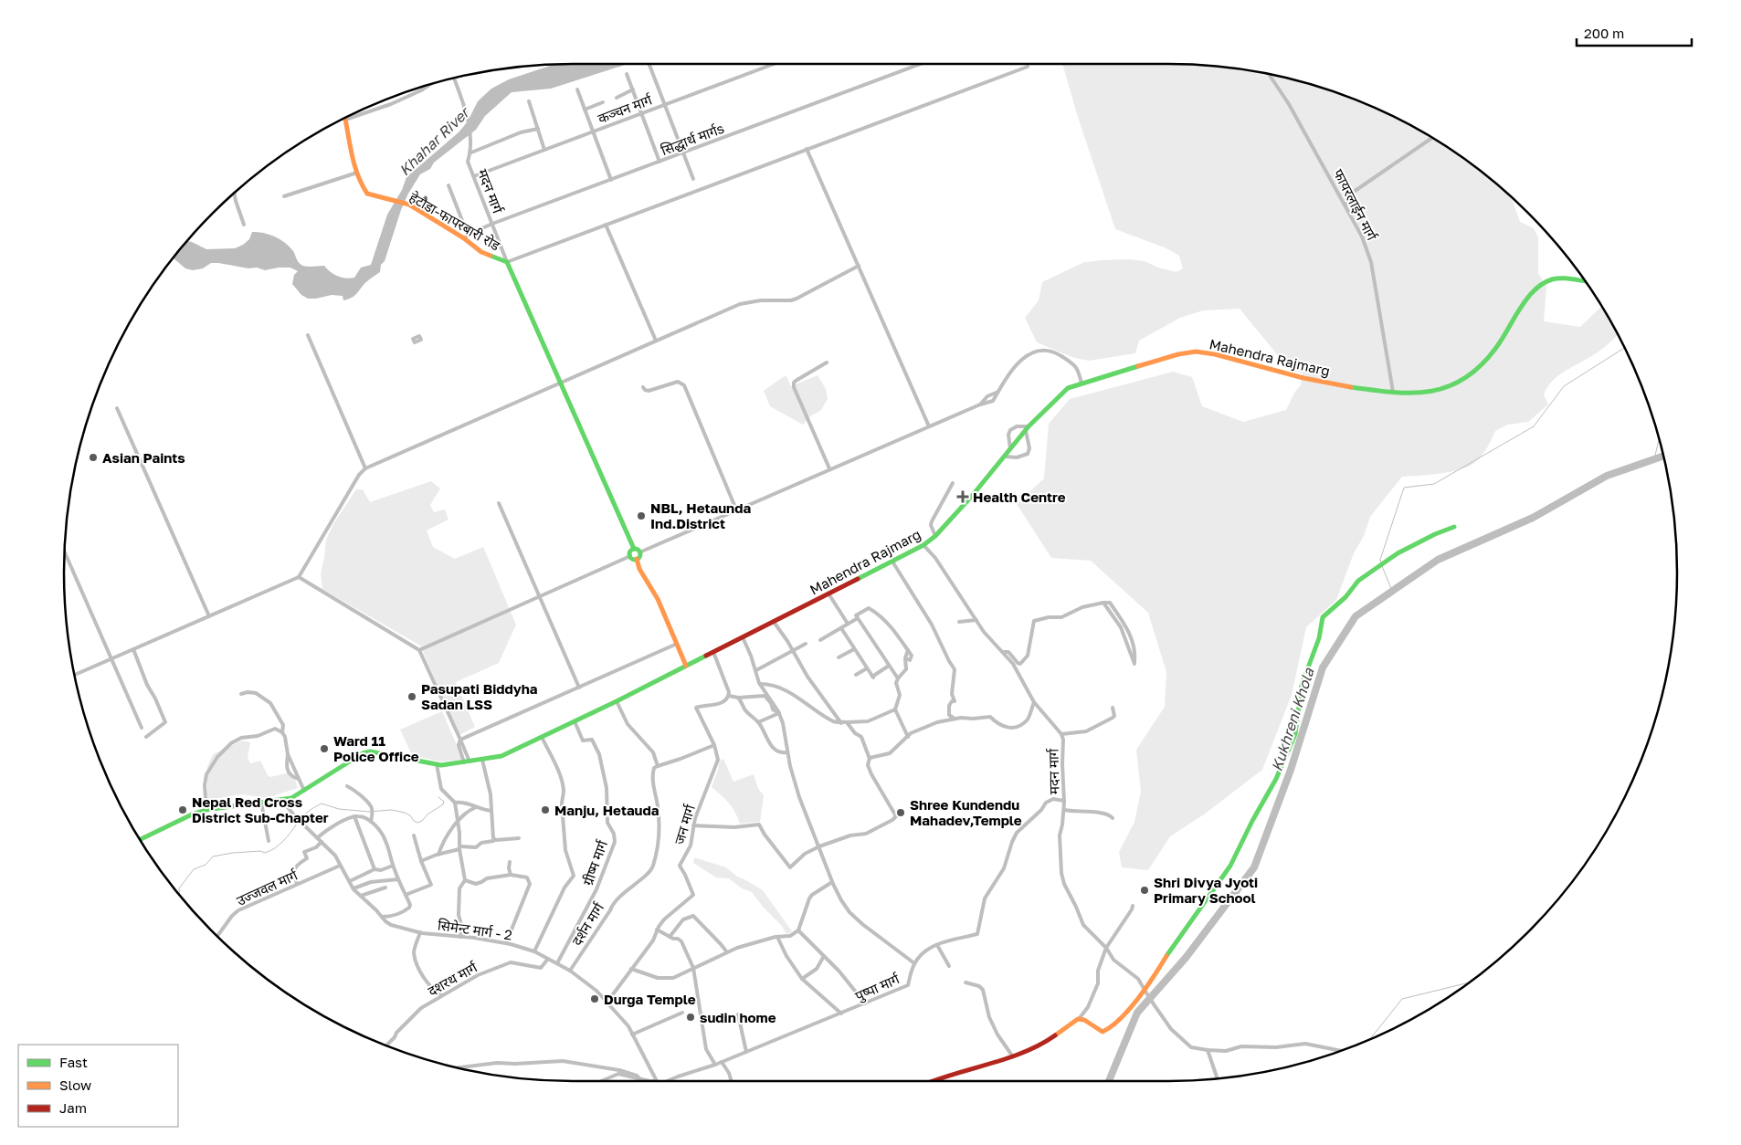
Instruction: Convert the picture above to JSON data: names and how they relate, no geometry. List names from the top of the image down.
{
  "streets": {
    "main road": ["हेटौडा-फापरबारी रोड", "Mahendra Rajmarg"],
    "street": [
      "कञ्चन मार्ग",
      "सिद्धार्थ मार्गs",
      "मदन मार्ग",
      "फायरलाईन मार्ग",
      "जन मार्ग",
      "ग्रीष्म मार्ग",
      "उज्जवल मार्ग",
      "दर्शन मार्ग",
      "सिमेन्ट मार्ग - 2",
      "दशरथ मार्ग",
      "पुष्पा मार्ग"
    ]
  },
  "crossings": [
    ["कञ्चन मार्ग", "मदन मार्ग"],
    ["सिद्धार्थ मार्गs", "मदन मार्ग"],
    ["सिद्धार्थ मार्गs", "हेटौडा-फापरबारी रोड"],
    ["मदन मार्ग", "हेटौडा-फापरबारी रोड"],
    ["मदन मार्ग", "Mahendra Rajmarg"],
    ["मदन मार्ग", "पुष्पा मार्ग"],
    ["फायरलाईन मार्ग", "Mahendra Rajmarg"],
    ["Mahendra Rajmarg", "ग्रीष्म मार्ग"],
    ["Mahendra Rajmarg", "सिमेन्ट मार्ग - 2"],
    ["जन मार्ग", "सिमेन्ट मार्ग - 2"],
    ["ग्रीष्म मार्ग", "सिमेन्ट मार्ग - 2"],
    ["उज्जवल मार्ग", "सिमेन्ट मार्ग - 2"],
    ["दर्शन मार्ग", "सिमेन्ट मार्ग - 2"],
    ["सिमेन्ट मार्ग - 2", "दशरथ मार्ग"]
  ],
  "water": ["Khahar River", "Kukhreni Khola"],
  "places": {
    "other": [
      "Asian Paints",
      "NBL, Hetaunda Ind.District",
      "Pasupati Biddyha Sadan LSS",
      "Ward 11 Police Office",
      "Nepal Red Cross District Sub-Chapter",
      "Manju, Hetauda",
      "Shree Kundendu Mahadev,Temple",
      "Shri Divya Jyoti Primary School",
      "Durga Temple",
      "sudin home"
    ],
    "health": ["Health Centre"]
  },
  "legend": ["Fast", "Slow", "Jam"],
  "scale_bar": "200 m"
}
